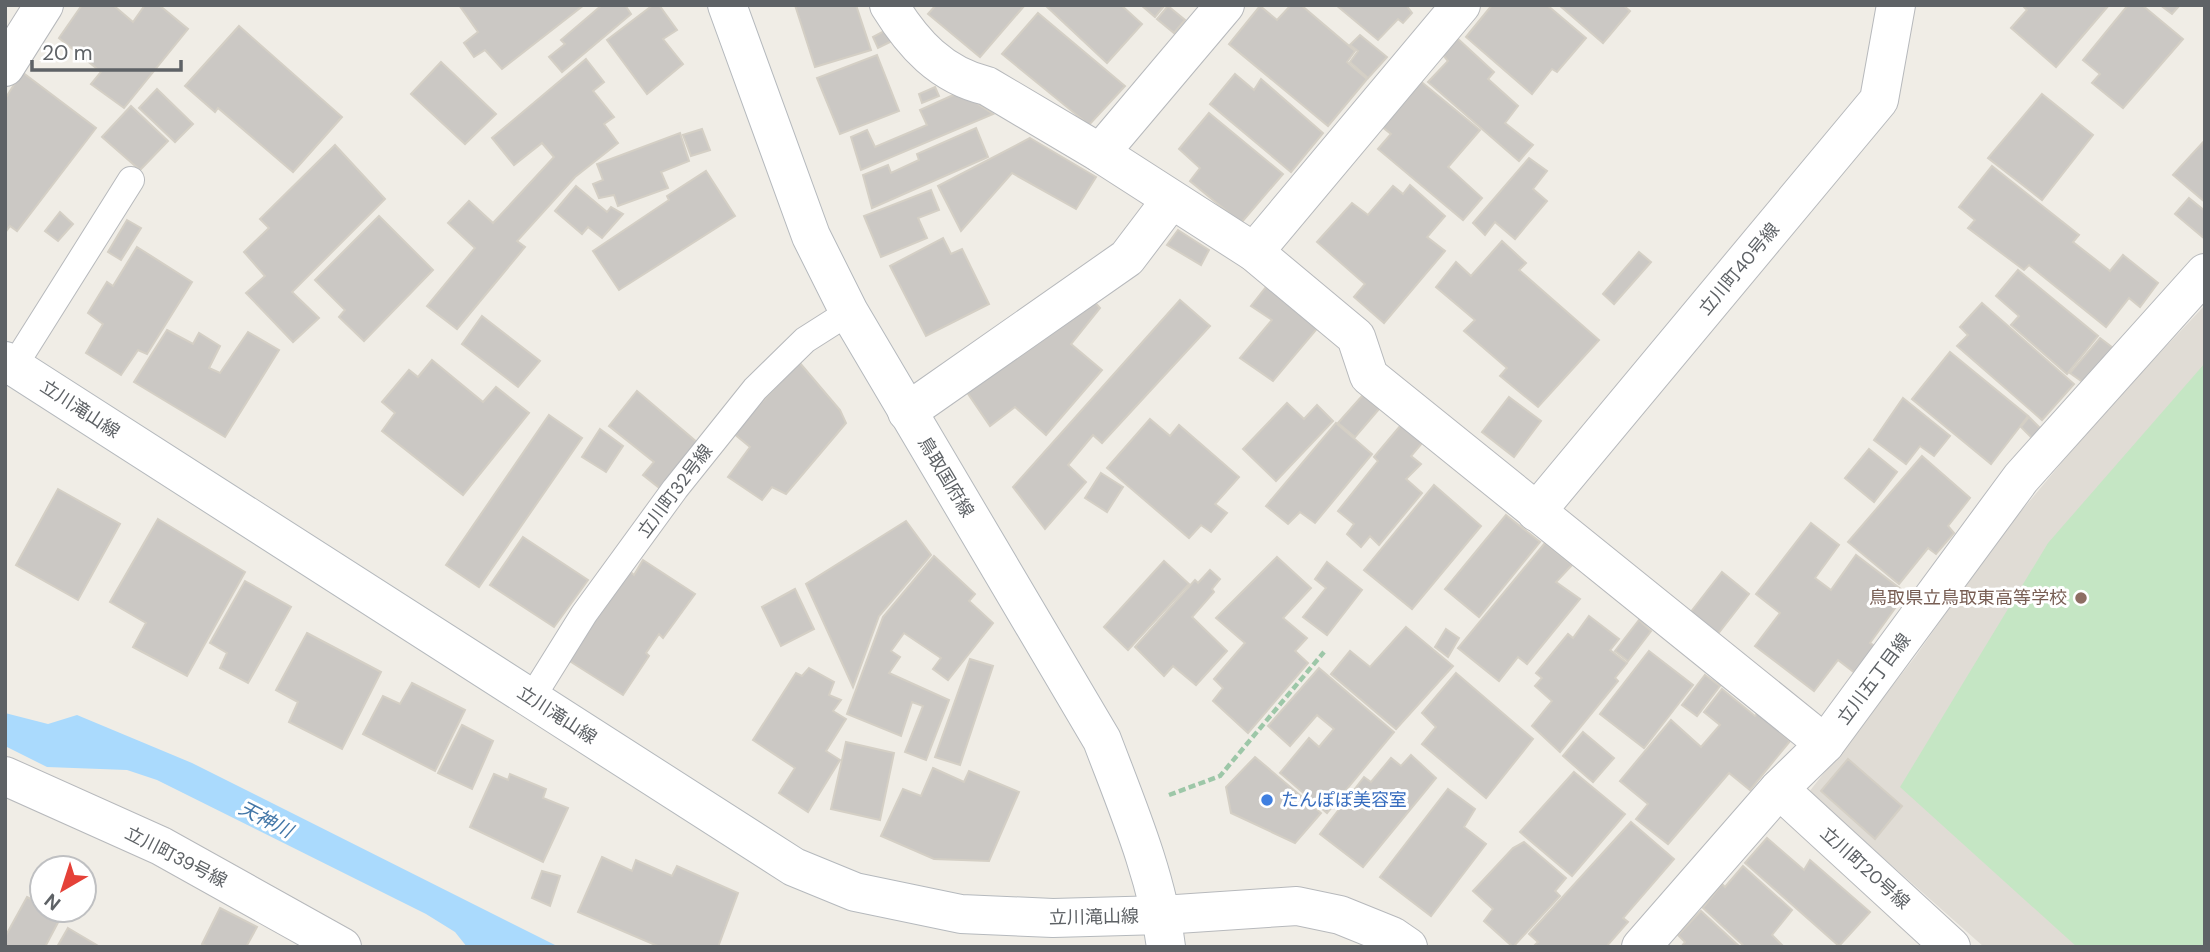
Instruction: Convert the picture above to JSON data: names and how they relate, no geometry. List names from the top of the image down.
{
  "streets": {
    "street": [
      "立川町40号線",
      "立川滝山線",
      "鳥取国府線",
      "立川五丁目線",
      "立川町39号線",
      "立川町20号線"
    ],
    "lane": ["立川町32号線"]
  },
  "crossings": [
    ["立川滝山線", "鳥取国府線"],
    ["立川滝山線", "立川町32号線"],
    ["鳥取国府線", "立川町32号線"],
    ["立川五丁目線", "立川町20号線"]
  ],
  "water": ["天神川"],
  "places": ["鳥取県立鳥取東高等学校", "たんぽぽ美容室"],
  "scale_bar": "20 m",
  "north": "bottom left"
}
